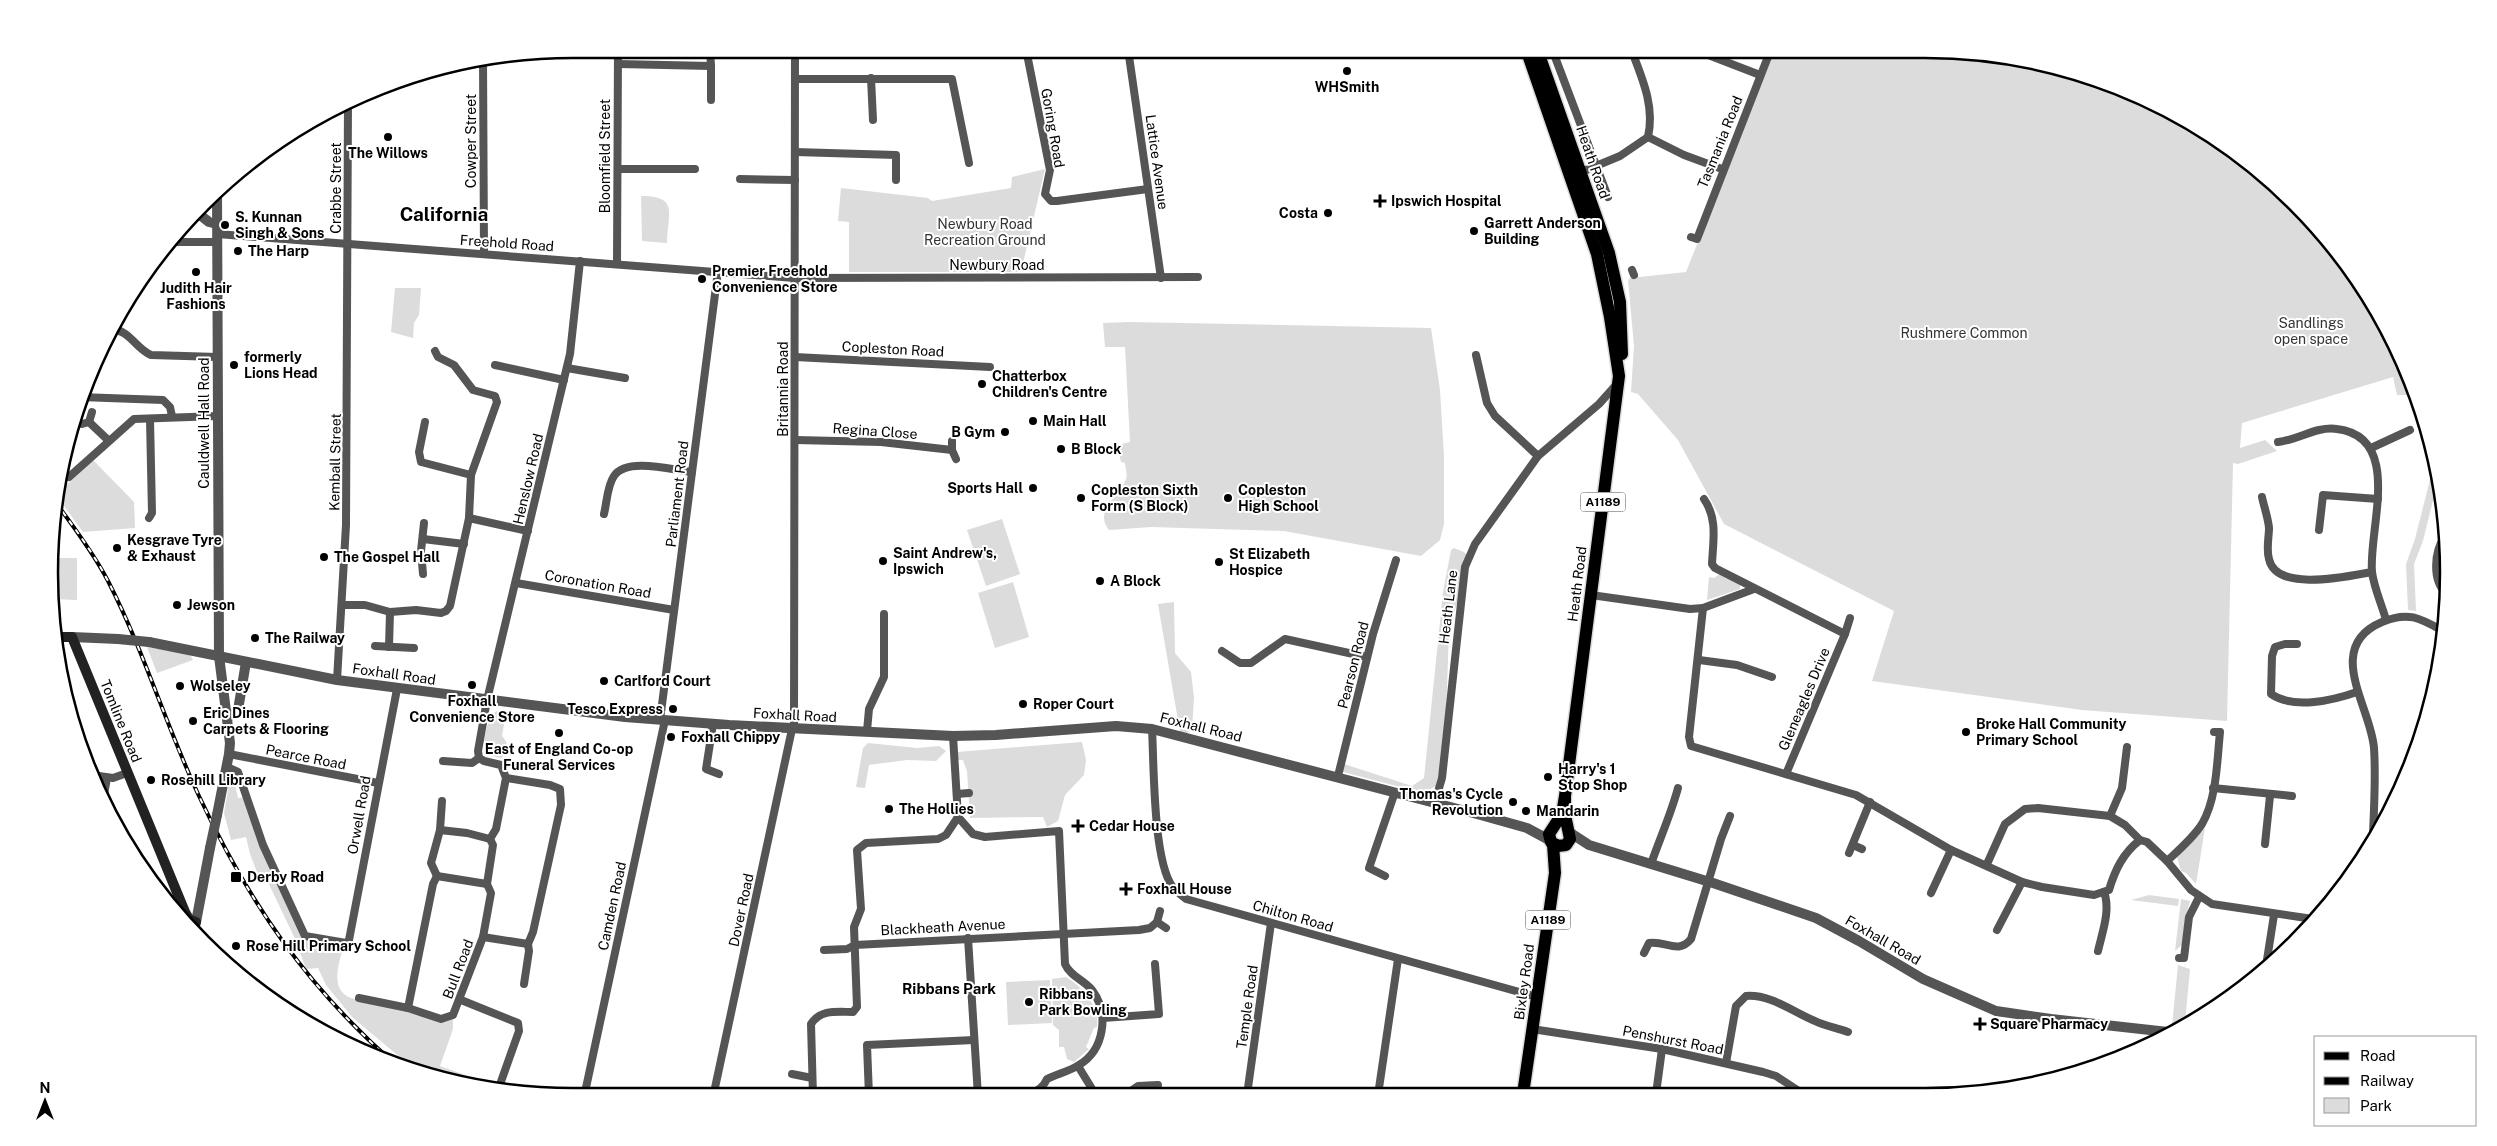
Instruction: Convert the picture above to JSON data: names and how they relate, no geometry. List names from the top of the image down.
{
  "streets": {
    "main road": [
      "Heath Road",
      "A1189",
      "Foxhall Road",
      "Tomline Road",
      "Bixley Road"
    ],
    "street": [
      "Goring Road",
      "Cowper Street",
      "Tasmania Road",
      "Bloomfield Street",
      "Lattice Avenue",
      "Crabbe Street",
      "Freehold Road",
      "Newbury Road",
      "Copleston Road",
      "Britannia Road",
      "Cauldwell Hall Road",
      "Regina Close",
      "Kemball Street",
      "Henslow Road",
      "Parliament Road",
      "Coronation Road",
      "Heath Lane",
      "Pearson Road",
      "Gleneagles Drive",
      "Pearce Road",
      "Orwell Road",
      "Camden Road",
      "Dover Road",
      "Chilton Road",
      "Blackheath Avenue",
      "Bull Road",
      "Temple Road",
      "Penshurst Road"
    ]
  },
  "crossings": [
    ["Goring Road", "Lattice Avenue"],
    ["Cowper Street", "Freehold Road"],
    ["Bloomfield Street", "Freehold Road"],
    ["Lattice Avenue", "Newbury Road"],
    ["Heath Road", "Heath Lane"],
    ["Heath Road", "Foxhall Road"],
    ["Heath Road", "Bixley Road"],
    ["Crabbe Street", "Freehold Road"],
    ["Crabbe Street", "Kemball Street"],
    ["Freehold Road", "Newbury Road"],
    ["Freehold Road", "Britannia Road"],
    ["Freehold Road", "Cauldwell Hall Road"],
    ["Freehold Road", "Kemball Street"],
    ["Freehold Road", "Henslow Road"],
    ["Freehold Road", "Parliament Road"],
    ["Newbury Road", "Britannia Road"],
    ["Copleston Road", "Britannia Road"],
    ["Britannia Road", "Regina Close"],
    ["Britannia Road", "Foxhall Road"],
    ["Britannia Road", "Dover Road"],
    ["Cauldwell Hall Road", "Foxhall Road"],
    ["Kemball Street", "Foxhall Road"],
    ["Henslow Road", "Coronation Road"],
    ["Henslow Road", "Foxhall Road"],
    ["Parliament Road", "Coronation Road"],
    ["Parliament Road", "Foxhall Road"],
    ["Parliament Road", "Camden Road"],
    ["Heath Lane", "Foxhall Road"],
    ["Pearson Road", "Foxhall Road"],
    ["Foxhall Road", "Tomline Road"],
    ["Foxhall Road", "Orwell Road"],
    ["Foxhall Road", "Camden Road"],
    ["Foxhall Road", "Dover Road"],
    ["Foxhall Road", "Chilton Road"],
    ["Foxhall Road", "Bixley Road"],
    ["Pearce Road", "Orwell Road"],
    ["Chilton Road", "Bixley Road"],
    ["Chilton Road", "Temple Road"],
    ["Bixley Road", "Penshurst Road"]
  ],
  "districts": ["California", "Ribbans Park"],
  "parks": ["Newbury Road Recreation Ground", "Sandlings open space", "Rushmere Common"],
  "places": {
    "other": [
      "WHSmith",
      "The Willows",
      "Costa",
      "S. Kunnan Singh & Sons",
      "Garrett Anderson Building",
      "The Harp",
      "Judith Hair Fashions",
      "Premier Freehold Convenience Store",
      "formerly Lions Head",
      "Chatterbox Children's Centre",
      "Main Hall",
      "B Gym",
      "B Block",
      "Sports Hall",
      "Copleston Sixth Form (S Block)",
      "Copleston High School",
      "Kesgrave Tyre & Exhaust",
      "The Gospel Hall",
      "Saint Andrew's, Ipswich",
      "St Elizabeth Hospice",
      "A Block",
      "Jewson",
      "The Railway",
      "Carlford Court",
      "Foxhall Convenience Store",
      "Wolseley",
      "Roper Court",
      "Tesco Express",
      "Eric Dines Carpets & Flooring",
      "Broke Hall Community Primary School",
      "East of England Co-op Funeral Services",
      "Foxhall Chippy",
      "Harry's 1 Stop Shop",
      "Rosehill Library",
      "Thomas's Cycle Revolution",
      "The Hollies",
      "Mandarin",
      "Rose Hill Primary School",
      "Ribbans Park Bowling"
    ],
    "health": [
      "Ipswich Hospital",
      "Cedar House",
      "Foxhall House",
      "Square Pharmacy"
    ],
    "transit": ["Derby Road"]
  },
  "legend": ["Road", "Railway", "Park"],
  "north": "top"
}
